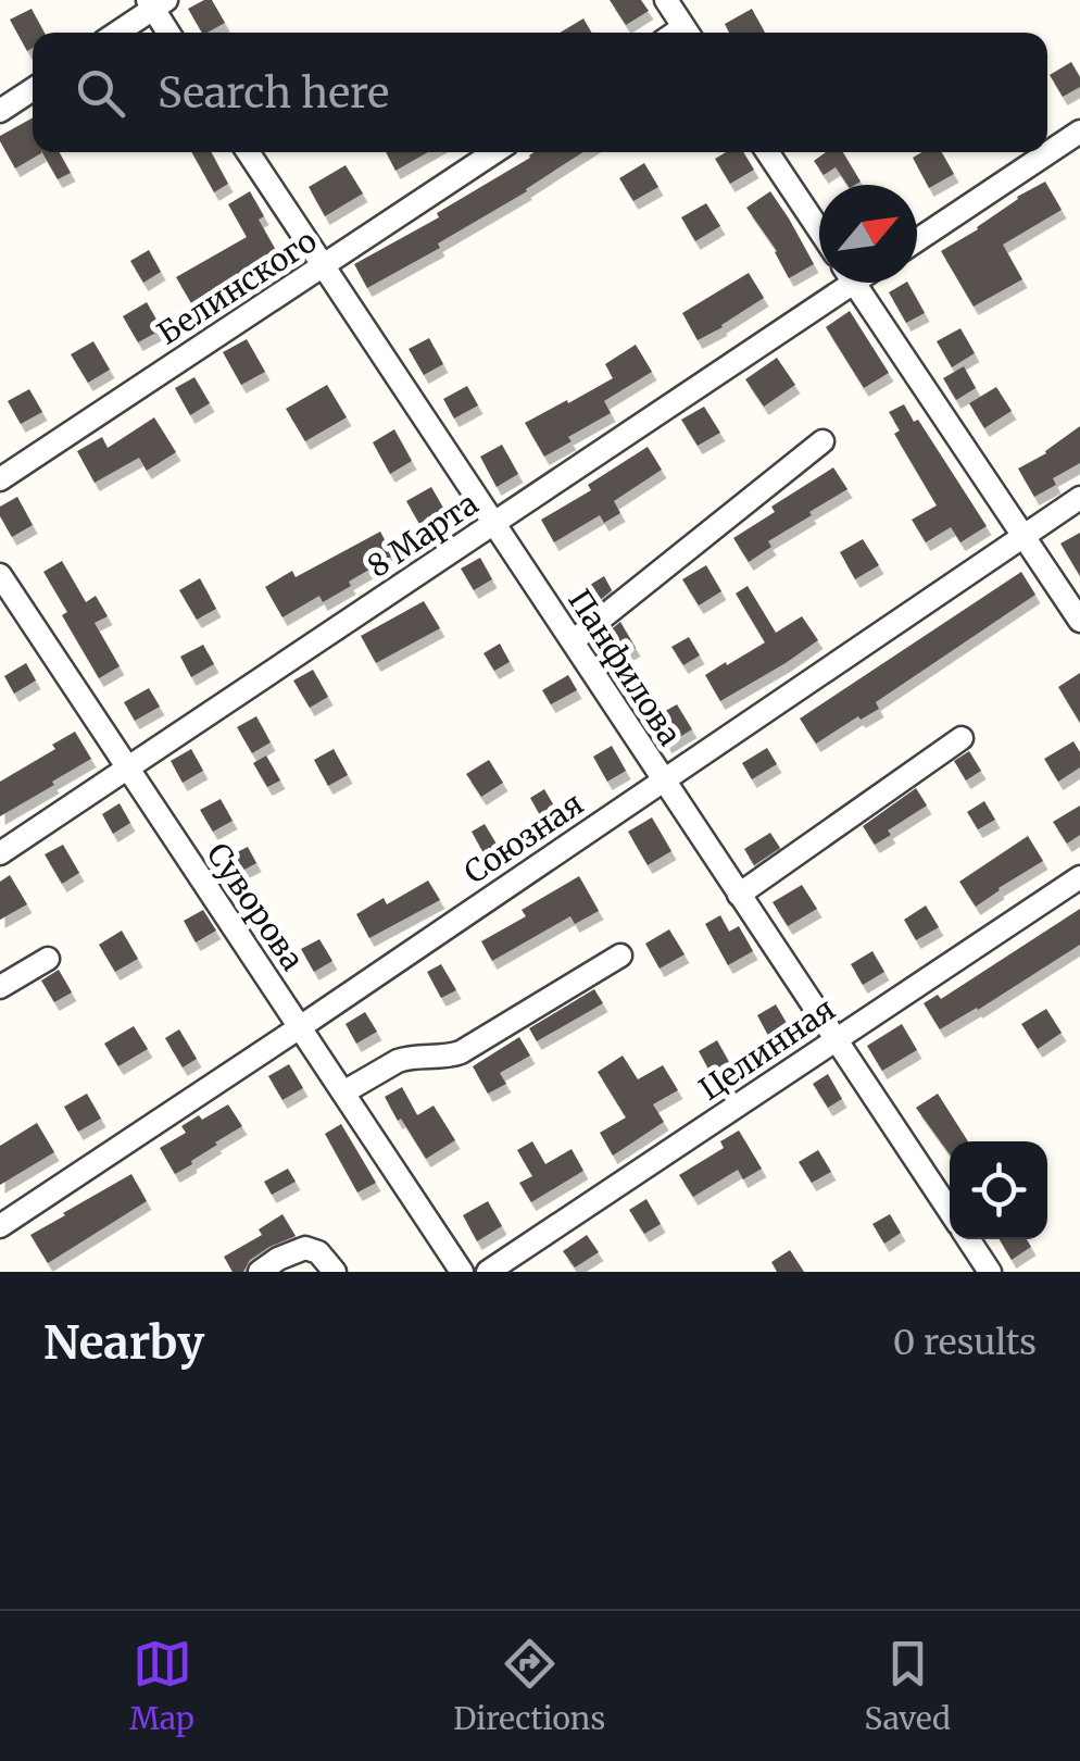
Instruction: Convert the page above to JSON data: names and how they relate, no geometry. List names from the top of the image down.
{
  "streets": {
    "street": [
      "Белинского",
      "8 Марта",
      "Панфилова",
      "Союзная",
      "Суворова",
      "Целинная"
    ]
  },
  "crossings": [
    ["Белинского", "Панфилова"],
    ["8 Марта", "Панфилова"],
    ["8 Марта", "Суворова"],
    ["Панфилова", "Союзная"],
    ["Панфилова", "Целинная"],
    ["Союзная", "Суворова"]
  ],
  "north": "top right",
  "page": {
    "search": "Search here",
    "heading": ["Nearby", "0 results"],
    "nav": ["Map", "Directions", "Saved"]
  }
}
